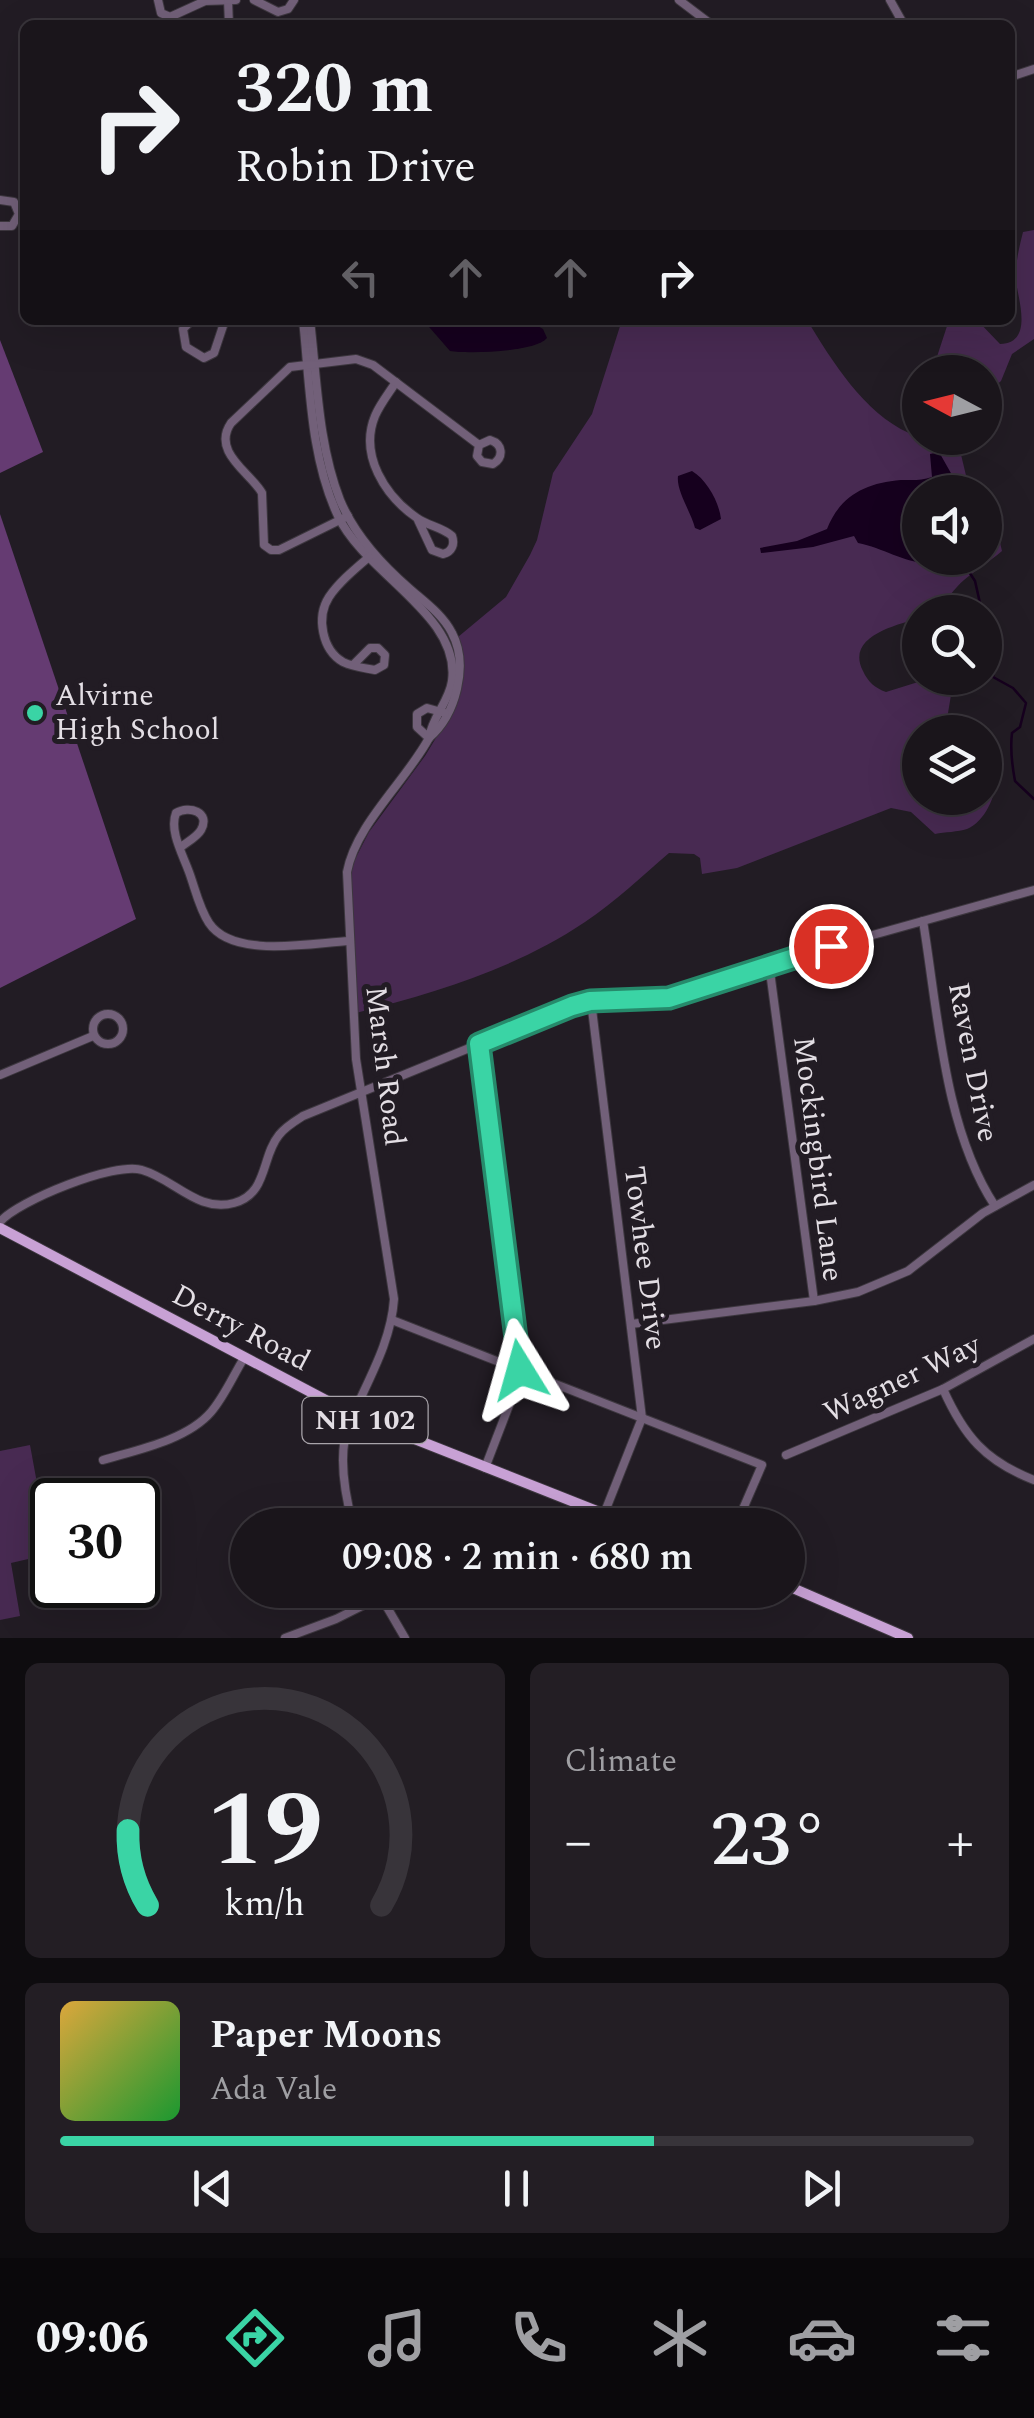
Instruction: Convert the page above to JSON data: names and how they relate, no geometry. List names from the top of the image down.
{
  "streets": {
    "main road": ["Derry Road", "NH 102"],
    "street": [
      "Raven Drive",
      "Marsh Road",
      "Mockingbird Lane",
      "Towhee Drive",
      "Wagner Way"
    ]
  },
  "crossings": [
    ["Marsh Road", "Derry Road"]
  ],
  "places": ["Alvirne High School"],
  "north": "left",
  "page": {
    "turn": ["320 m", "Robin Drive"],
    "limit": "30",
    "trip": "09:08 · 2 min · 680 m",
    "tile": "Climate",
    "heat": ["−", "23°", "+"],
    "song": ["Paper Moons", "Ada Vale"],
    "tabs": "09:06",
    "gauge": ["19", "km/h"]
  }
}
